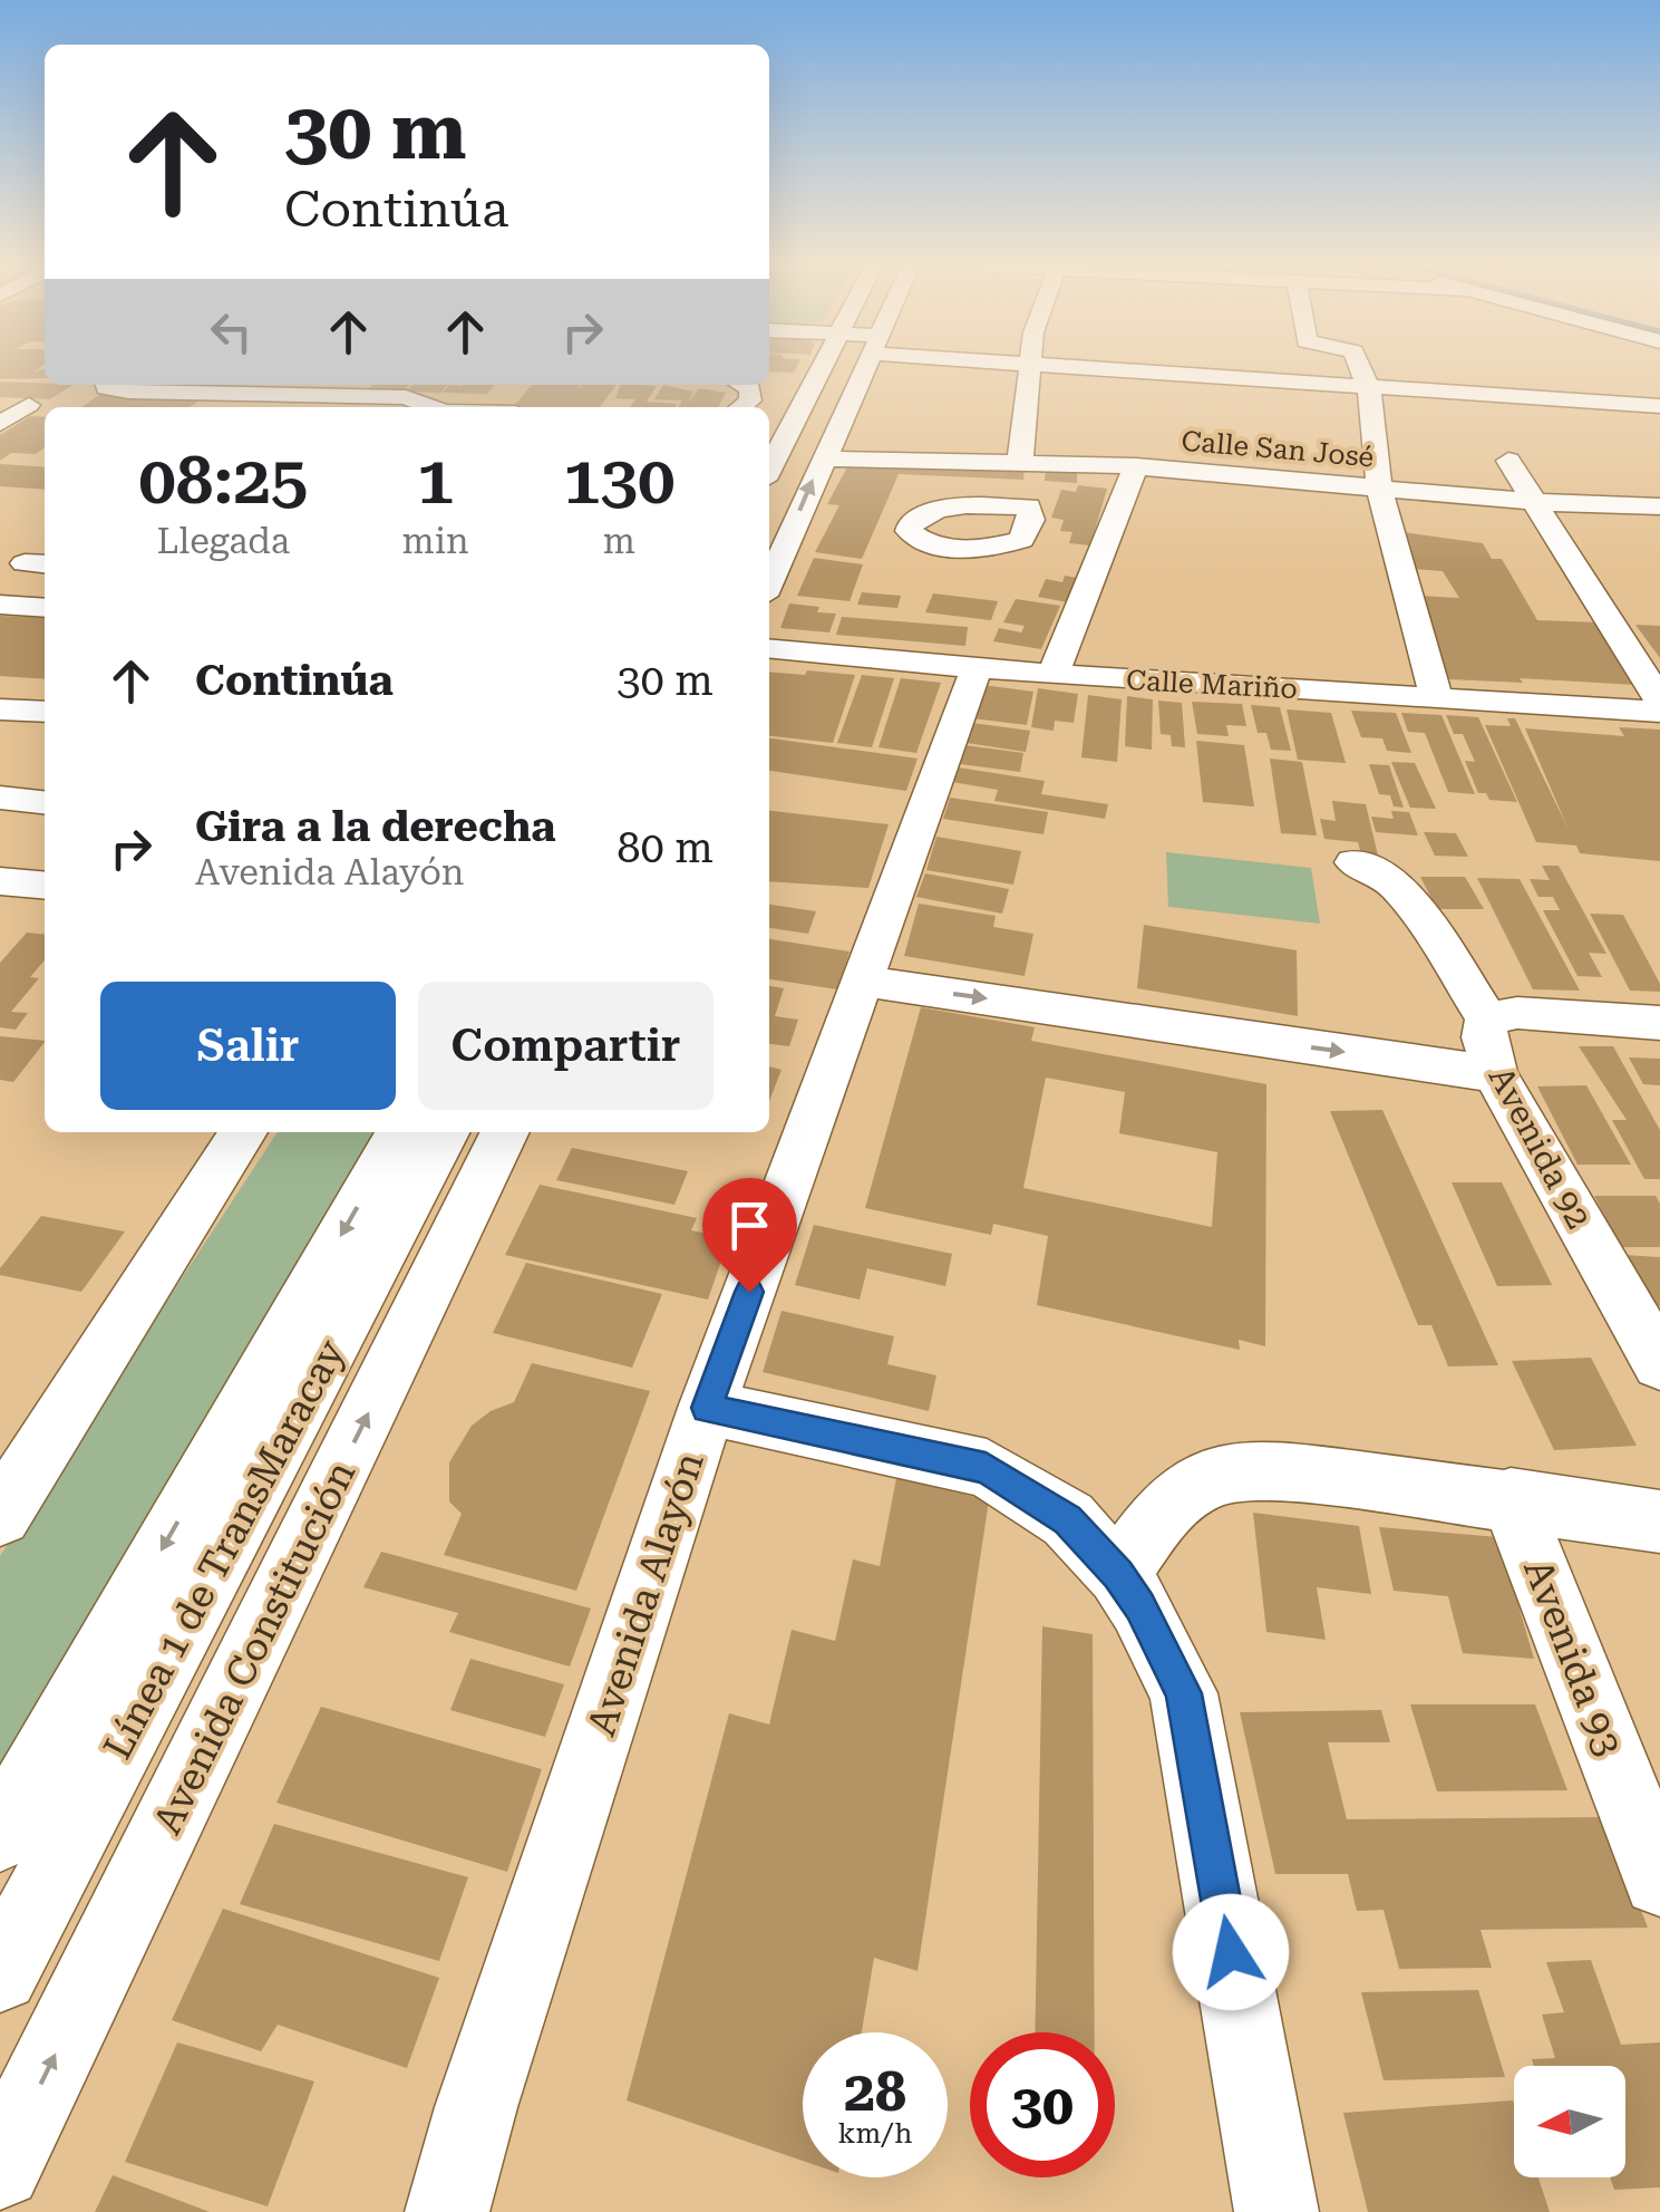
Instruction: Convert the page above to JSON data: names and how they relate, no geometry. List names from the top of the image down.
{
  "streets": {
    "street": [
      "Calle San José",
      "Calle Mariño",
      "Avenida 92",
      "Línea 1 de TransMaracay",
      "Avenida Alayón",
      "Avenida Constitución",
      "Avenida 93"
    ]
  },
  "crossings": [
    ["Calle Mariño", "Avenida Alayón"]
  ],
  "north": "left",
  "page": {
    "turn": ["30 m", "Continúa"],
    "eta": [
      "08:25",
      "Llegada",
      "1",
      "min",
      "130",
      "m"
    ],
    "list": [
      {
        "name": "Continúa",
        "value": "30 m"
      },
      {
        "name": "Gira a la derecha",
        "note": "Avenida Alayón",
        "value": "80 m"
      }
    ],
    "buttons": ["Salir", "Compartir"],
    "speed": "28 km/h",
    "limit": "30"
  }
}
